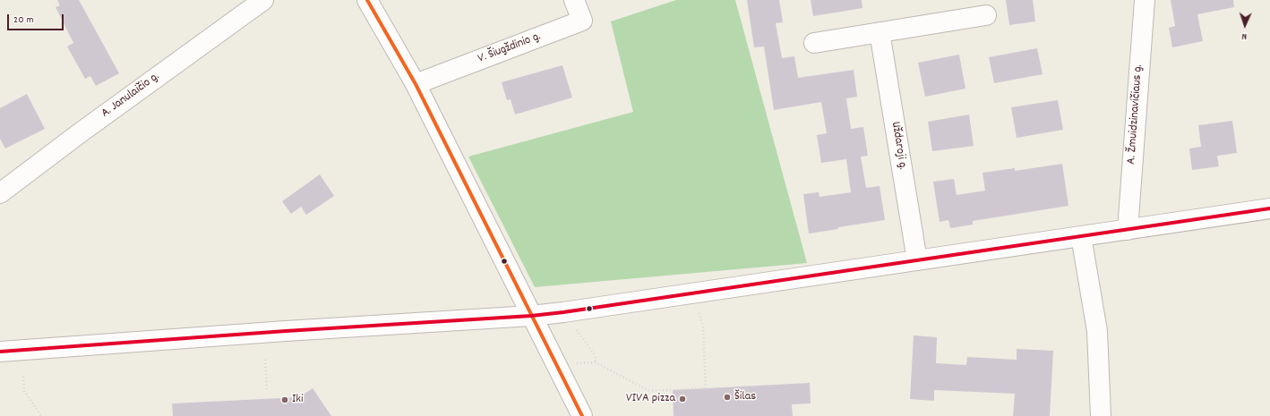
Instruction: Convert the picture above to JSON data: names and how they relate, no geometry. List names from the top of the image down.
{
  "streets": {
    "street": [
      "V. Šiugždinio g.",
      "A. Janulaičio g.",
      "A. Žmuidzinavičiaus g.",
      "Uždaroji g."
    ]
  },
  "places": ["Šilas", "VIVA pizza", "Iki"],
  "scale_bar": "20 m",
  "north": "bottom"
}
